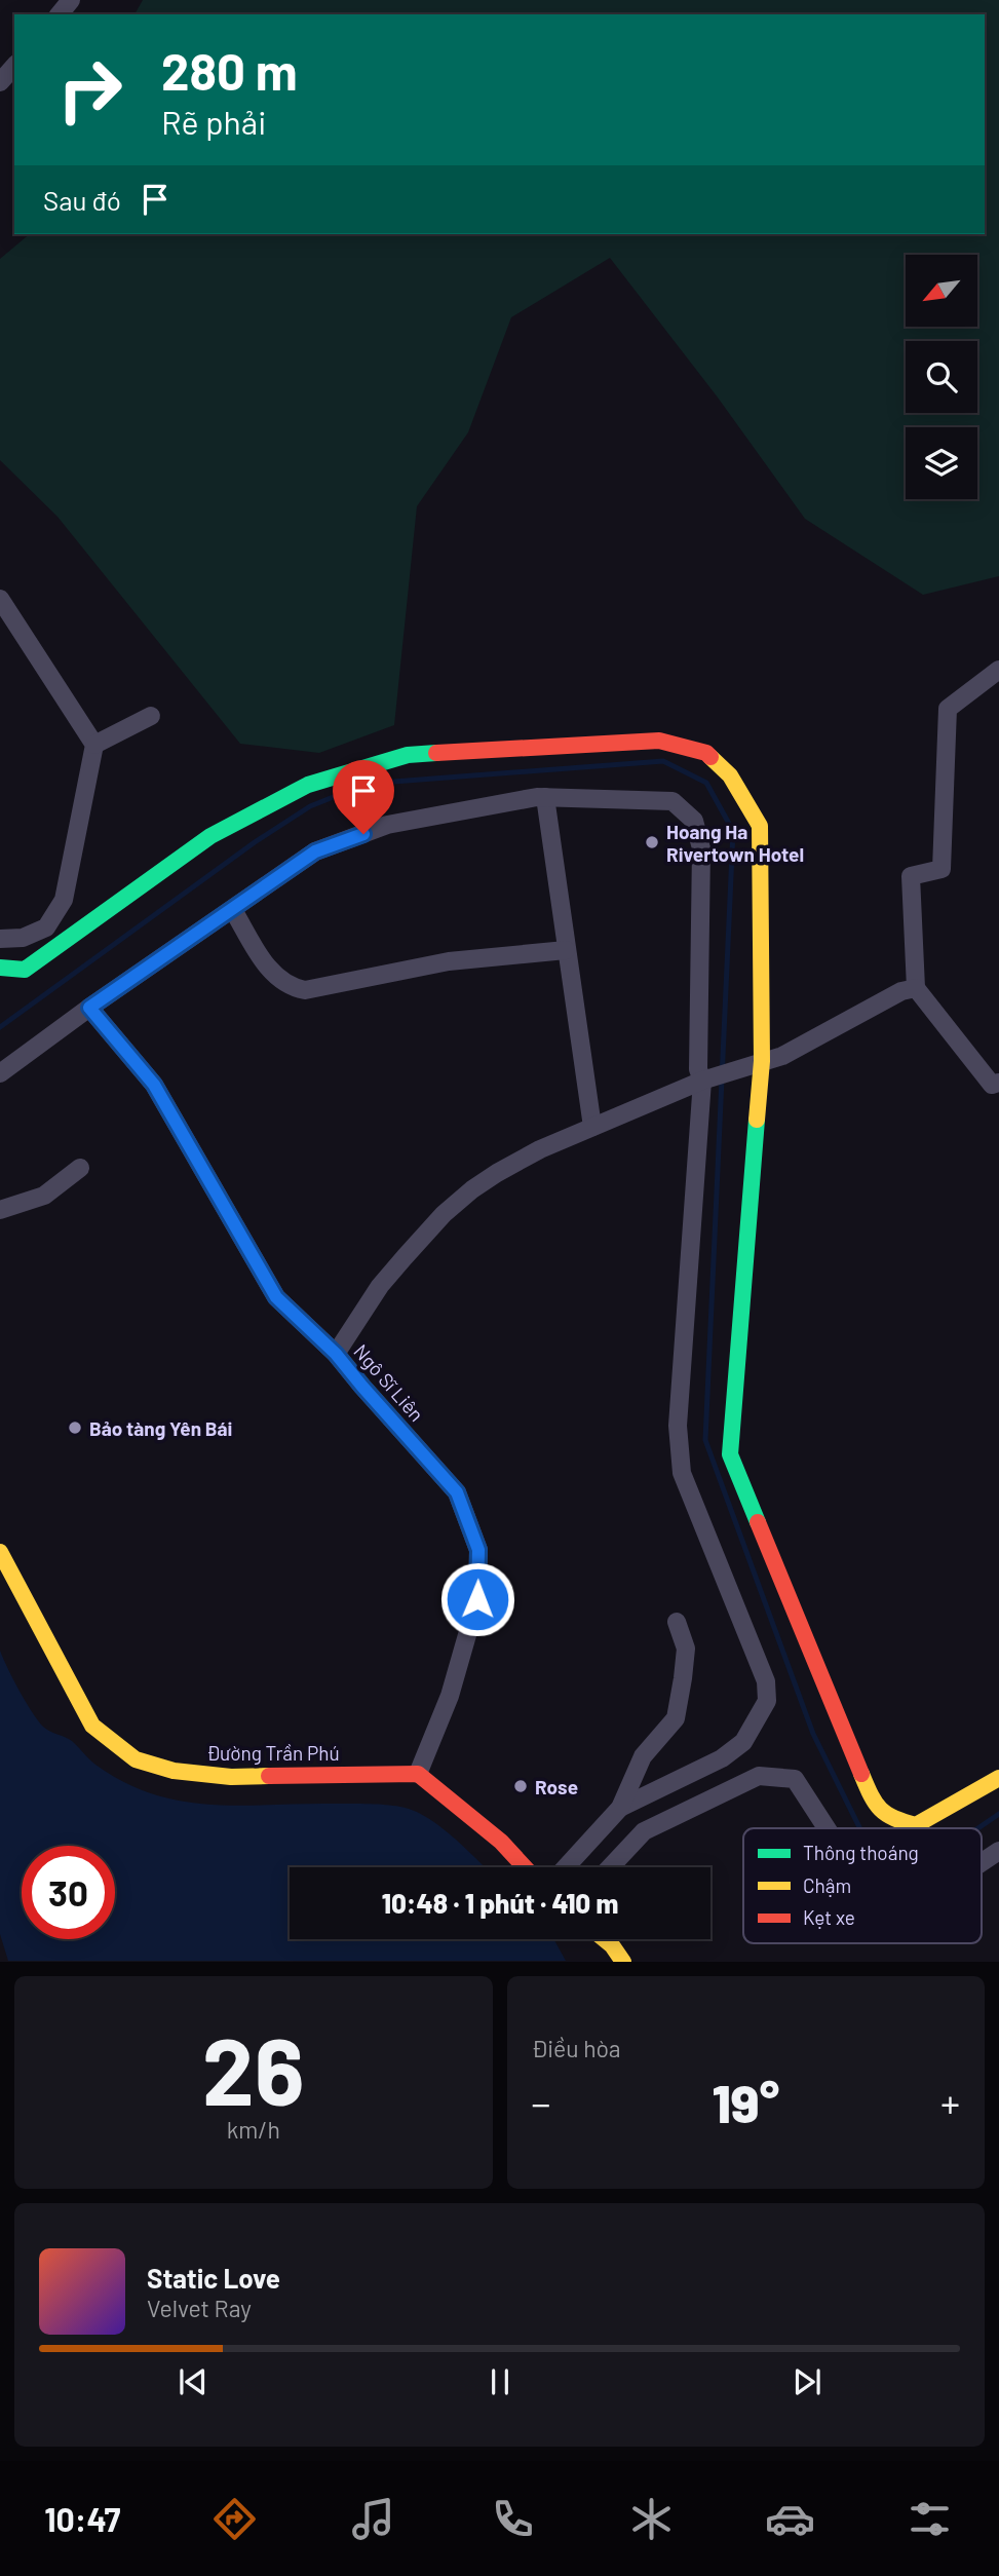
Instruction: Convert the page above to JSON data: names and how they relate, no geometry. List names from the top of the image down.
{
  "streets": {
    "street": ["Ngô Sĩ Liên", "Đường Trần Phú"]
  },
  "crossings": [
    ["Ngô Sĩ Liên", "Đường Trần Phú"]
  ],
  "places": ["Hoang Ha Rivertown Hotel", "Bảo tàng Yên Bái", "Rose"],
  "legend": ["Thông thoáng", "Chậm", "Kẹt xe"],
  "north": "bottom left",
  "page": {
    "turn": ["280 m", "Rẽ phải"],
    "then": "Sau đó",
    "limit": "30",
    "trip": "10:48 · 1 phút · 410 m",
    "tile": [
      ["26", "km/h"],
      "Điều hòa"
    ],
    "heat": ["−", "19°", "+"],
    "song": ["Static Love", "Velvet Ray"],
    "tabs": "10:47"
  }
}
